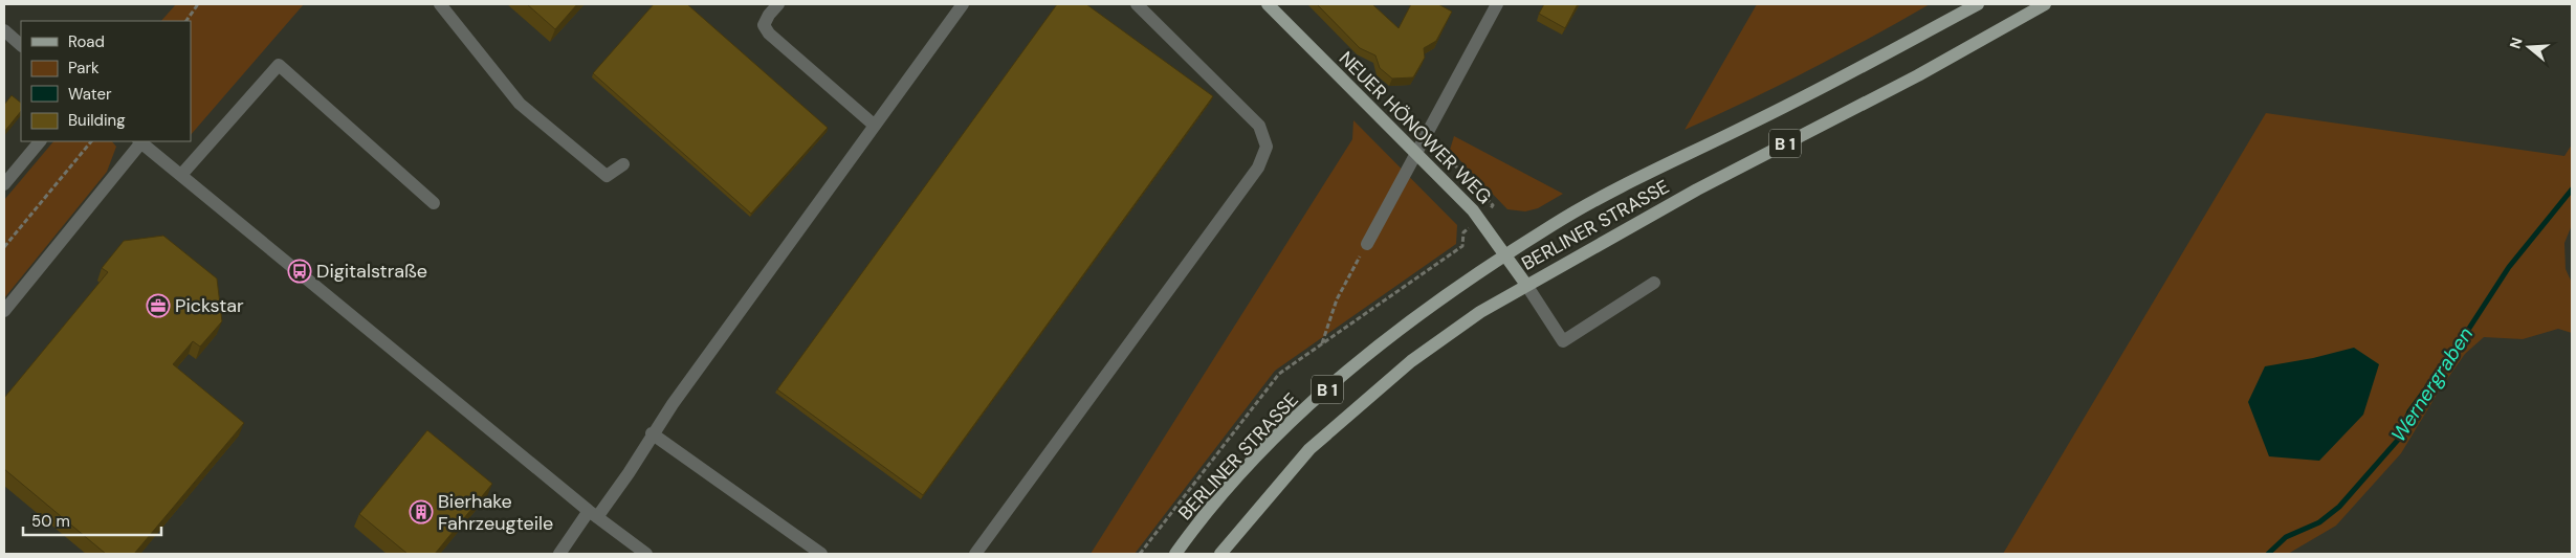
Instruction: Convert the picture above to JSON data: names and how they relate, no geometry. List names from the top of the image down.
{
  "streets": {
    "main road": ["NEUER HÖNOWER WEG", "B 1", "BERLINER STRASSE"]
  },
  "crossings": [
    ["NEUER HÖNOWER WEG", "BERLINER STRASSE"]
  ],
  "water": ["Wernergraben"],
  "places": {
    "bus stop": ["Digitalstraße"],
    "office": ["Pickstar"],
    "building": ["Bierhake Fahrzeugteile"]
  },
  "legend": [
    "Road",
    "Park",
    "Water",
    "Building"
  ],
  "scale_bar": "50 m",
  "north": "left"
}
